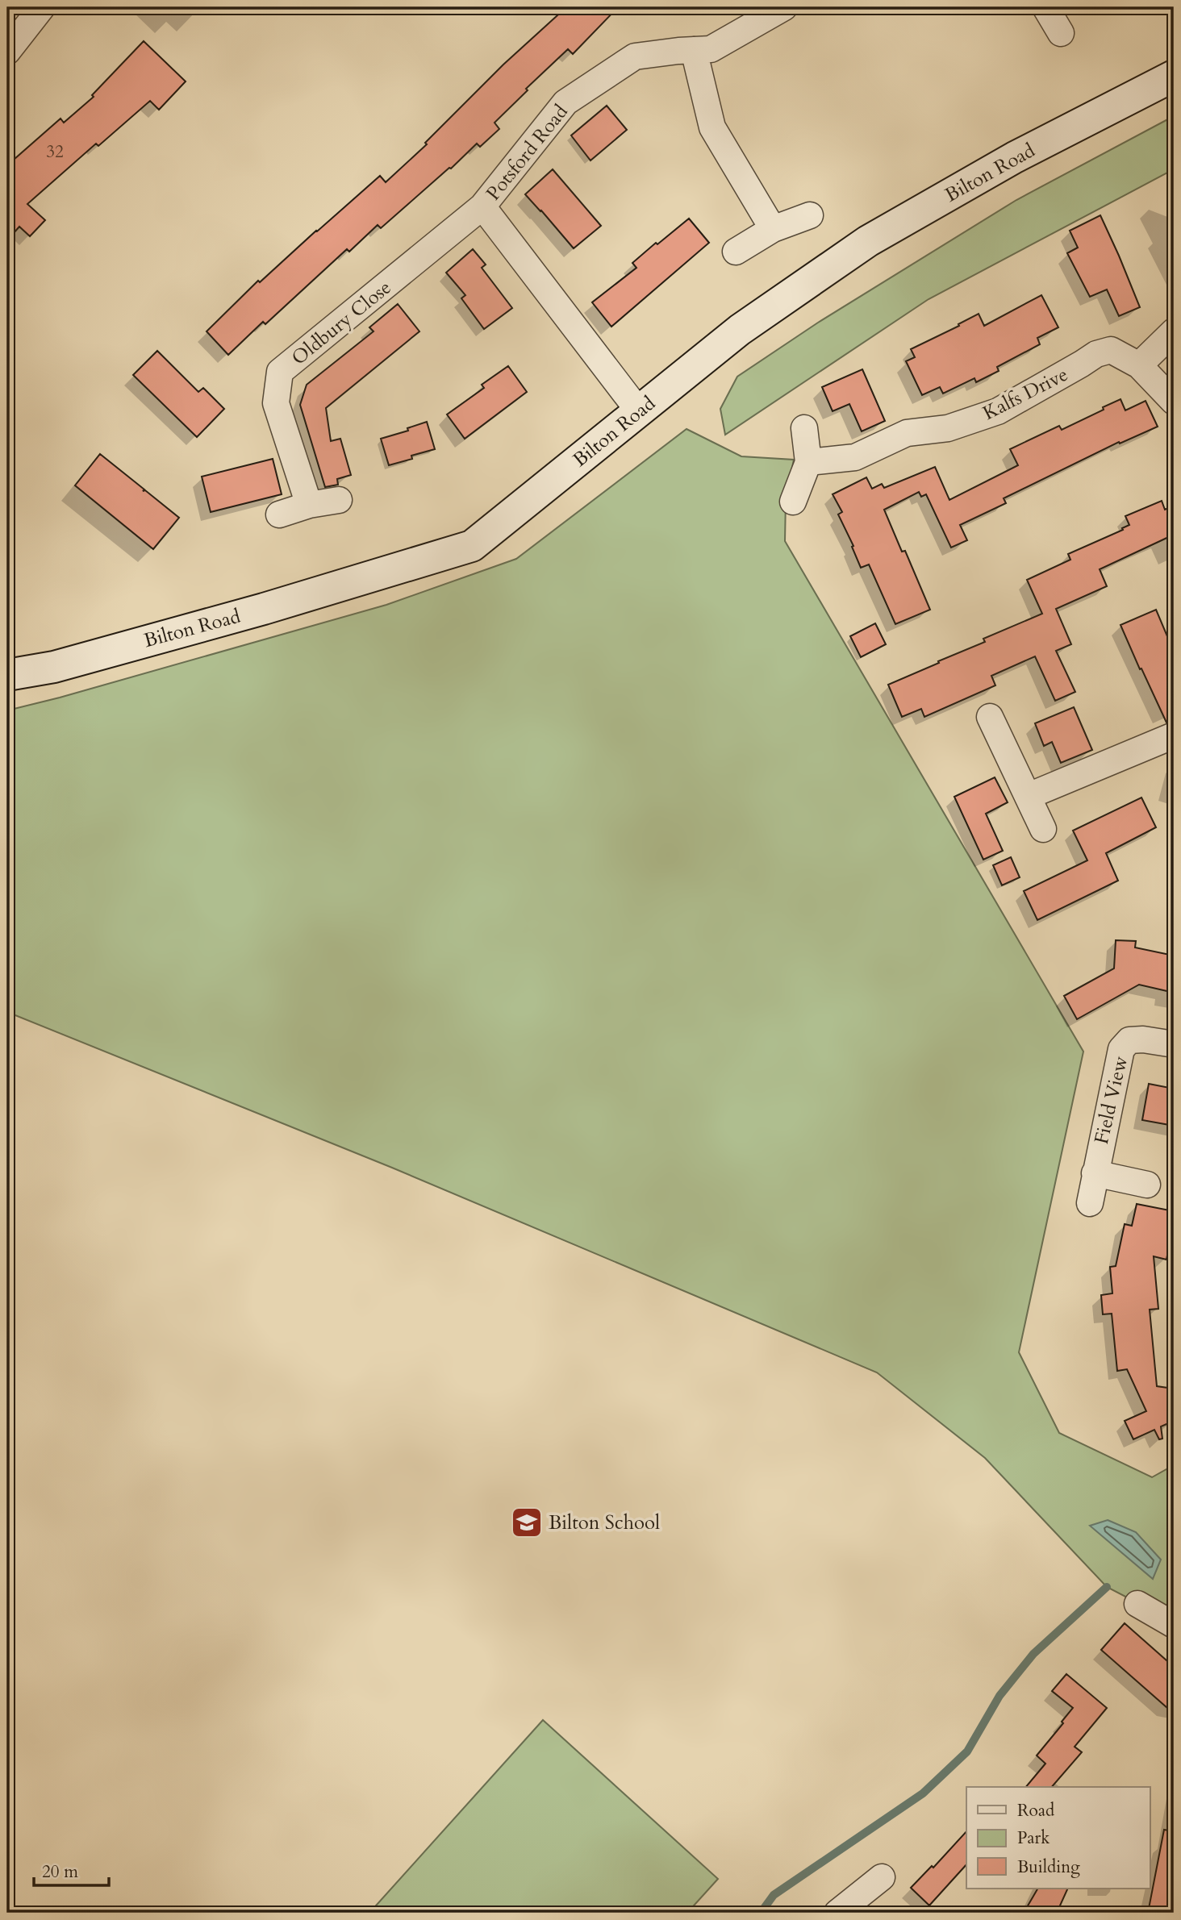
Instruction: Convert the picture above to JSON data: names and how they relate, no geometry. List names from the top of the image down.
{
  "streets": {
    "main road": ["Bilton Road"],
    "street": [
      "Potsford Road",
      "Oldbury Close",
      "Kalfs Drive",
      "Field View"
    ]
  },
  "crossings": [
    ["Potsford Road", "Oldbury Close"]
  ],
  "places": {
    "school or university": ["Bilton School"]
  },
  "house_numbers": ["32"],
  "legend": ["Road", "Park", "Building"],
  "scale_bar": "20 m"
}
